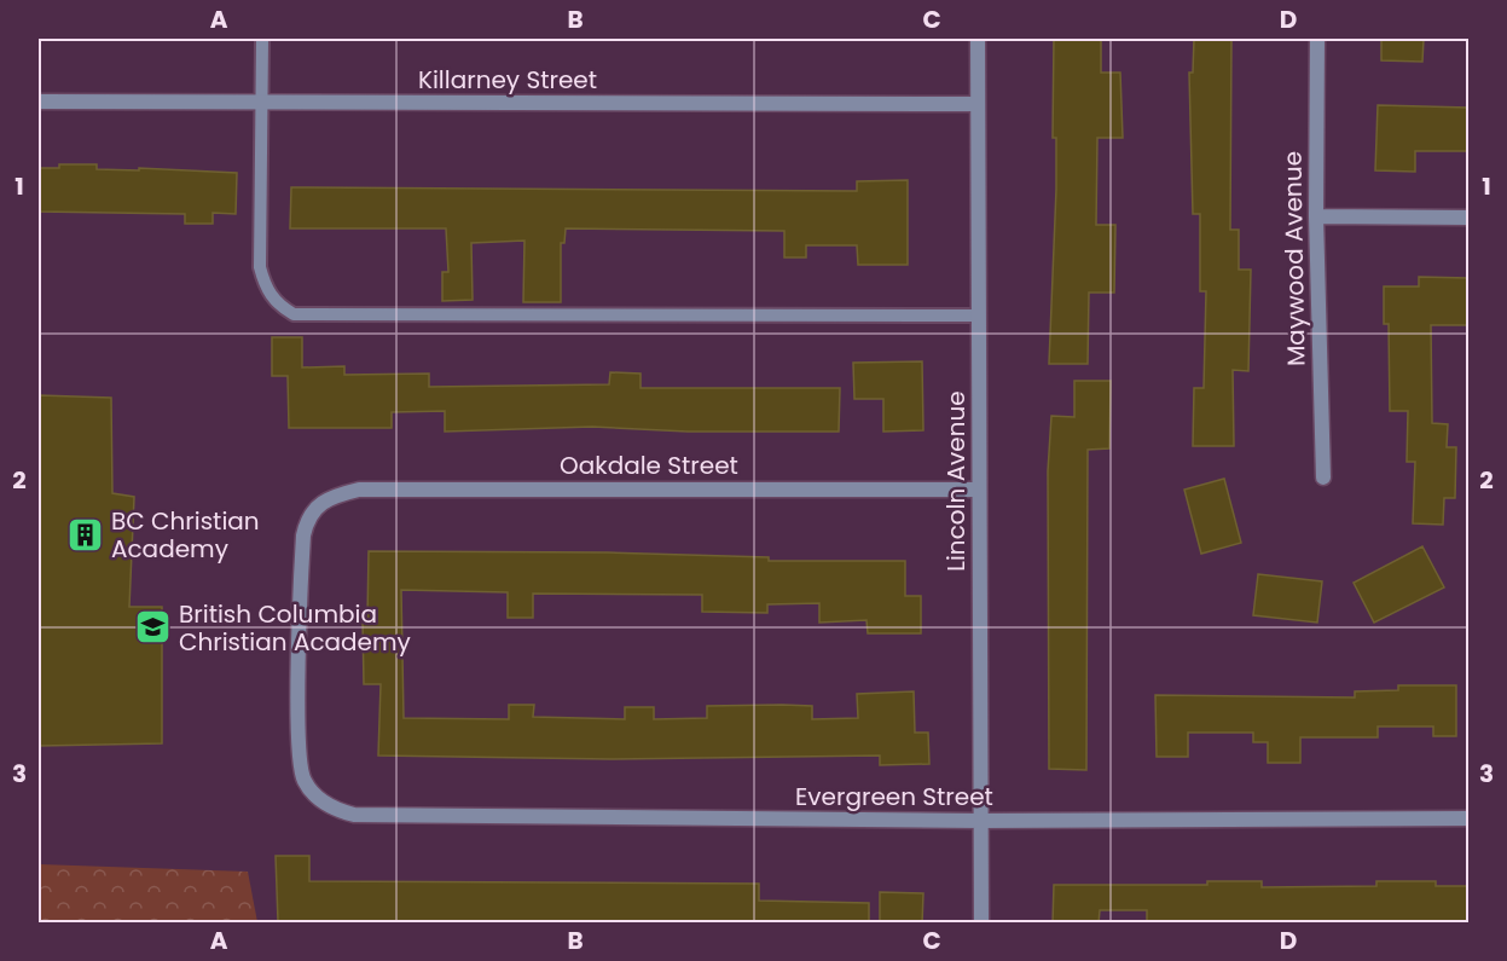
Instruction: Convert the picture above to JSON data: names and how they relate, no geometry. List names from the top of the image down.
{
  "streets": {
    "street": [
      "Killarney Street",
      "Maywood Avenue",
      "Oakdale Street",
      "Lincoln Avenue",
      "Evergreen Street"
    ]
  },
  "crossings": [
    ["Killarney Street", "Lincoln Avenue"],
    ["Oakdale Street", "Lincoln Avenue"],
    ["Oakdale Street", "Evergreen Street"],
    ["Lincoln Avenue", "Evergreen Street"]
  ],
  "places": {
    "building": ["BC Christian Academy"],
    "school or university": ["British Columbia Christian Academy"]
  },
  "grid": {
    "columns": [
      "A",
      "B",
      "C",
      "D"
    ],
    "rows": ["1", "2", "3"]
  }
}
